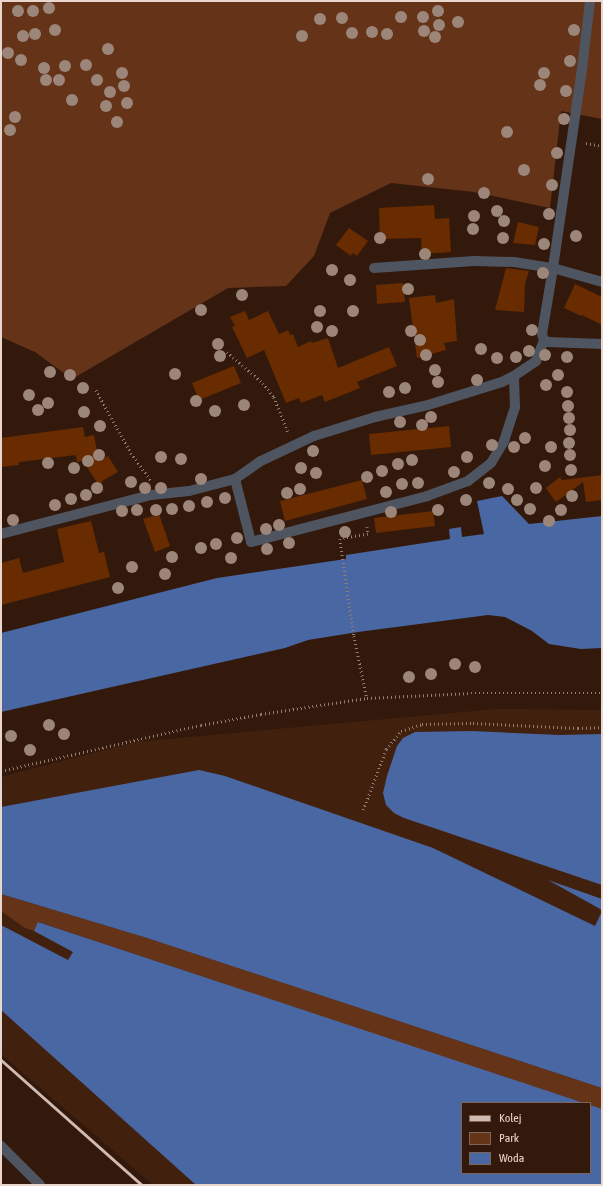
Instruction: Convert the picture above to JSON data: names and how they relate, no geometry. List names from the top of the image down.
{
  "legend": ["Kolej", "Park", "Woda"]
}
